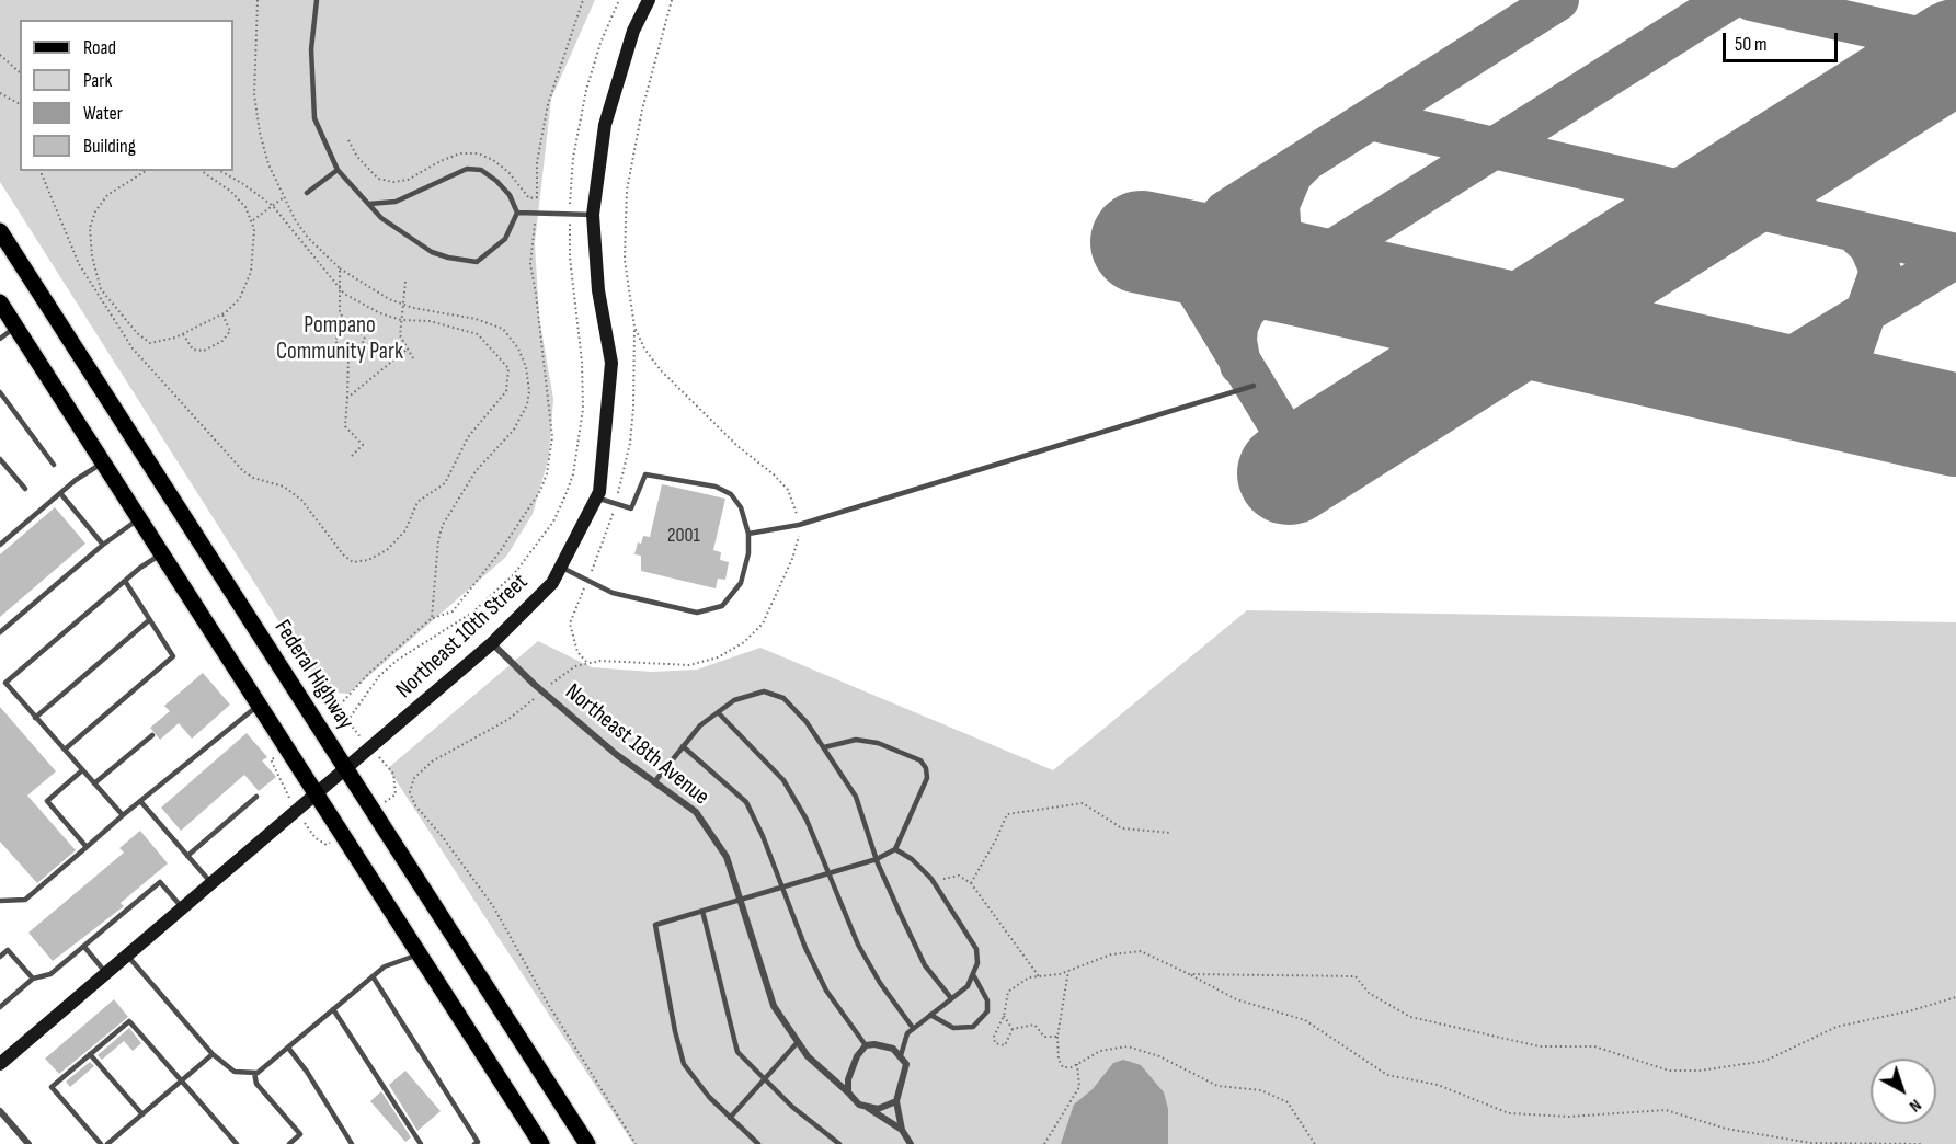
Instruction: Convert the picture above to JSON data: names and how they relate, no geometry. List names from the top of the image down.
{
  "streets": {
    "main road": ["Federal Highway"],
    "street": ["Northeast 10th Street", "Northeast 18th Avenue"]
  },
  "crossings": [
    ["Northeast 10th Street", "Federal Highway"],
    ["Northeast 10th Street", "Northeast 18th Avenue"]
  ],
  "parks": ["Pompano Community Park"],
  "house_numbers": ["2001"],
  "legend": [
    "Road",
    "Park",
    "Water",
    "Building"
  ],
  "scale_bar": "50 m",
  "north": "bottom right"
}
